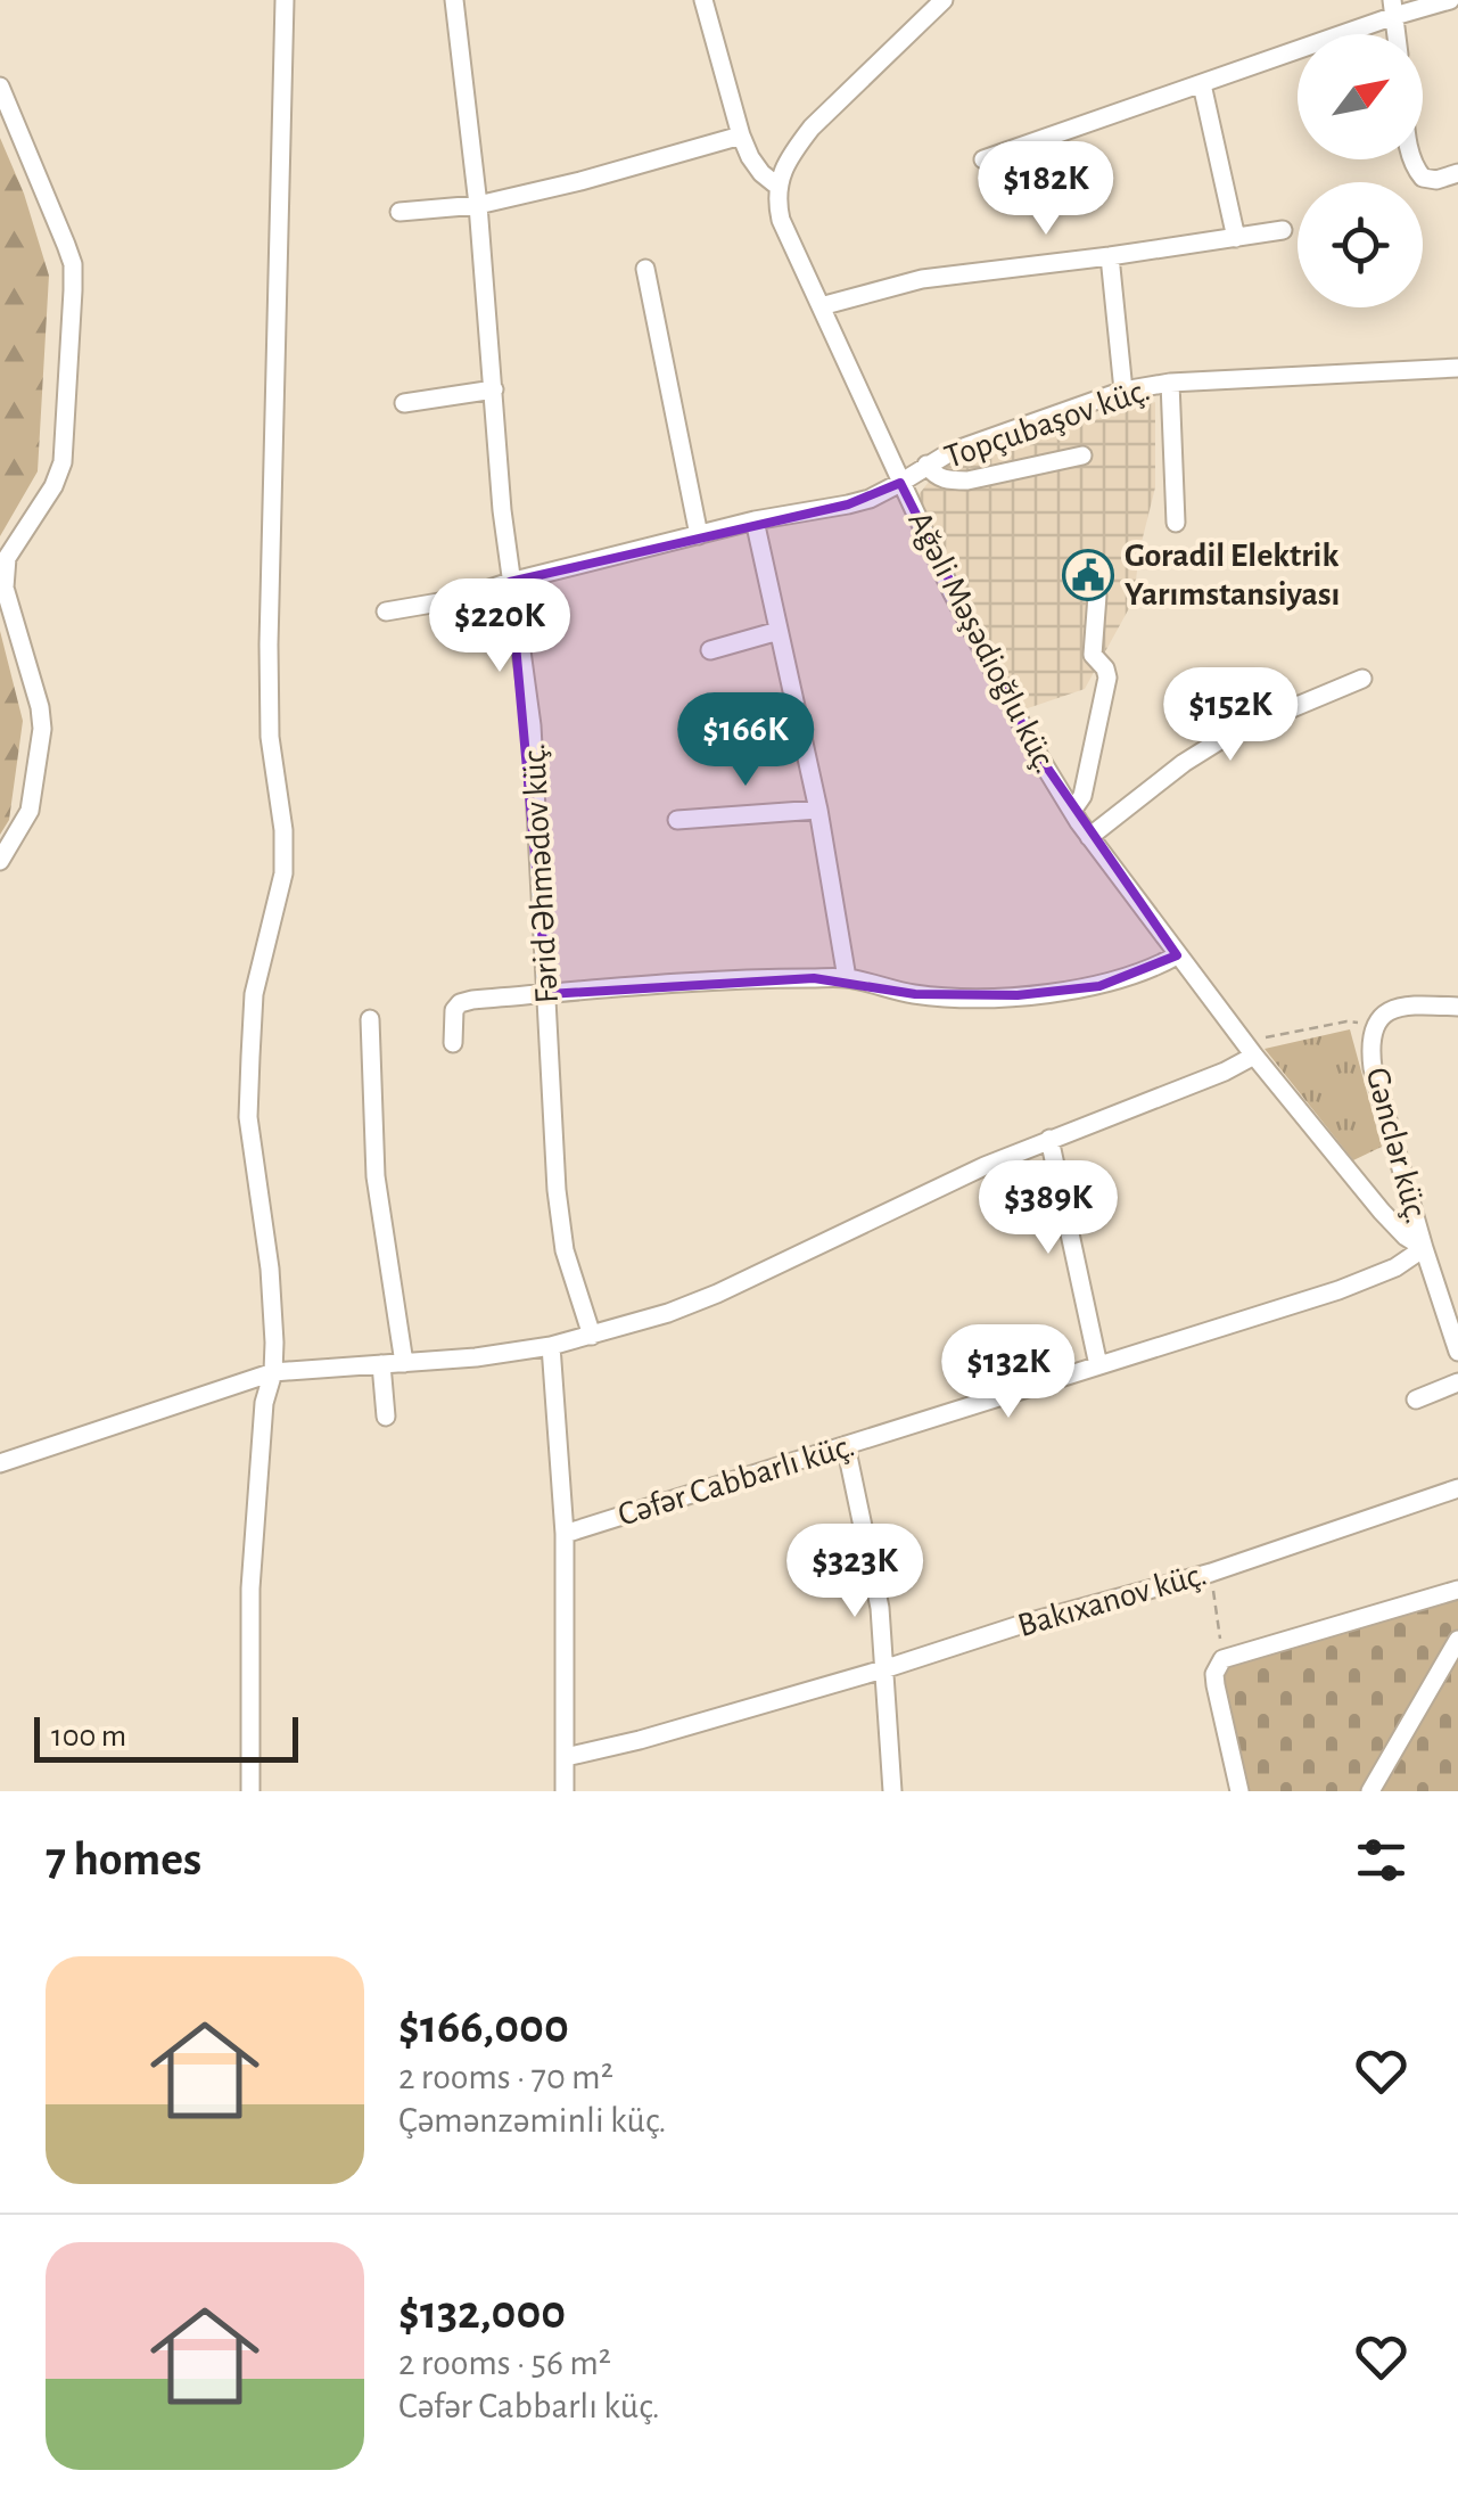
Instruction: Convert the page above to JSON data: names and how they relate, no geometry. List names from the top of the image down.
{
  "streets": {
    "street": [
      "Topçubaşov küç.",
      "Ağəli Məşədioğlu küç.",
      "Fərid Əhmədov küç.",
      "Gənclər küç.",
      "Cəfər Cabbarlı küç.",
      "Bakıxanov küç."
    ]
  },
  "crossings": [
    ["Topçubaşov küç.", "Ağəli Məşədioğlu küç."],
    ["Topçubaşov küç.", "Fərid Əhmədov küç."],
    ["Ağəli Məşədioğlu küç.", "Gənclər küç."],
    ["Ağəli Məşədioğlu küç.", "Cəfər Cabbarlı küç."],
    ["Gənclər küç.", "Cəfər Cabbarlı küç."]
  ],
  "places": {
    "public building": ["Goradil Elektrik Yarımstansiyası"]
  },
  "scale_bar": "100 m",
  "north": "top right",
  "page": {
    "price": [
      "$182K",
      "$220K",
      "$152K",
      "$166K",
      "$389K",
      "$132K",
      "$323K"
    ],
    "scale": "100 m",
    "heading": "7 homes",
    "list": [
      {
        "name": "$166,000",
        "note": "2 rooms · 70 m² · Çəmənzəminli küç."
      },
      {
        "name": "$132,000",
        "note": "2 rooms · 56 m² · Cəfər Cabbarlı küç."
      }
    ]
  }
}
